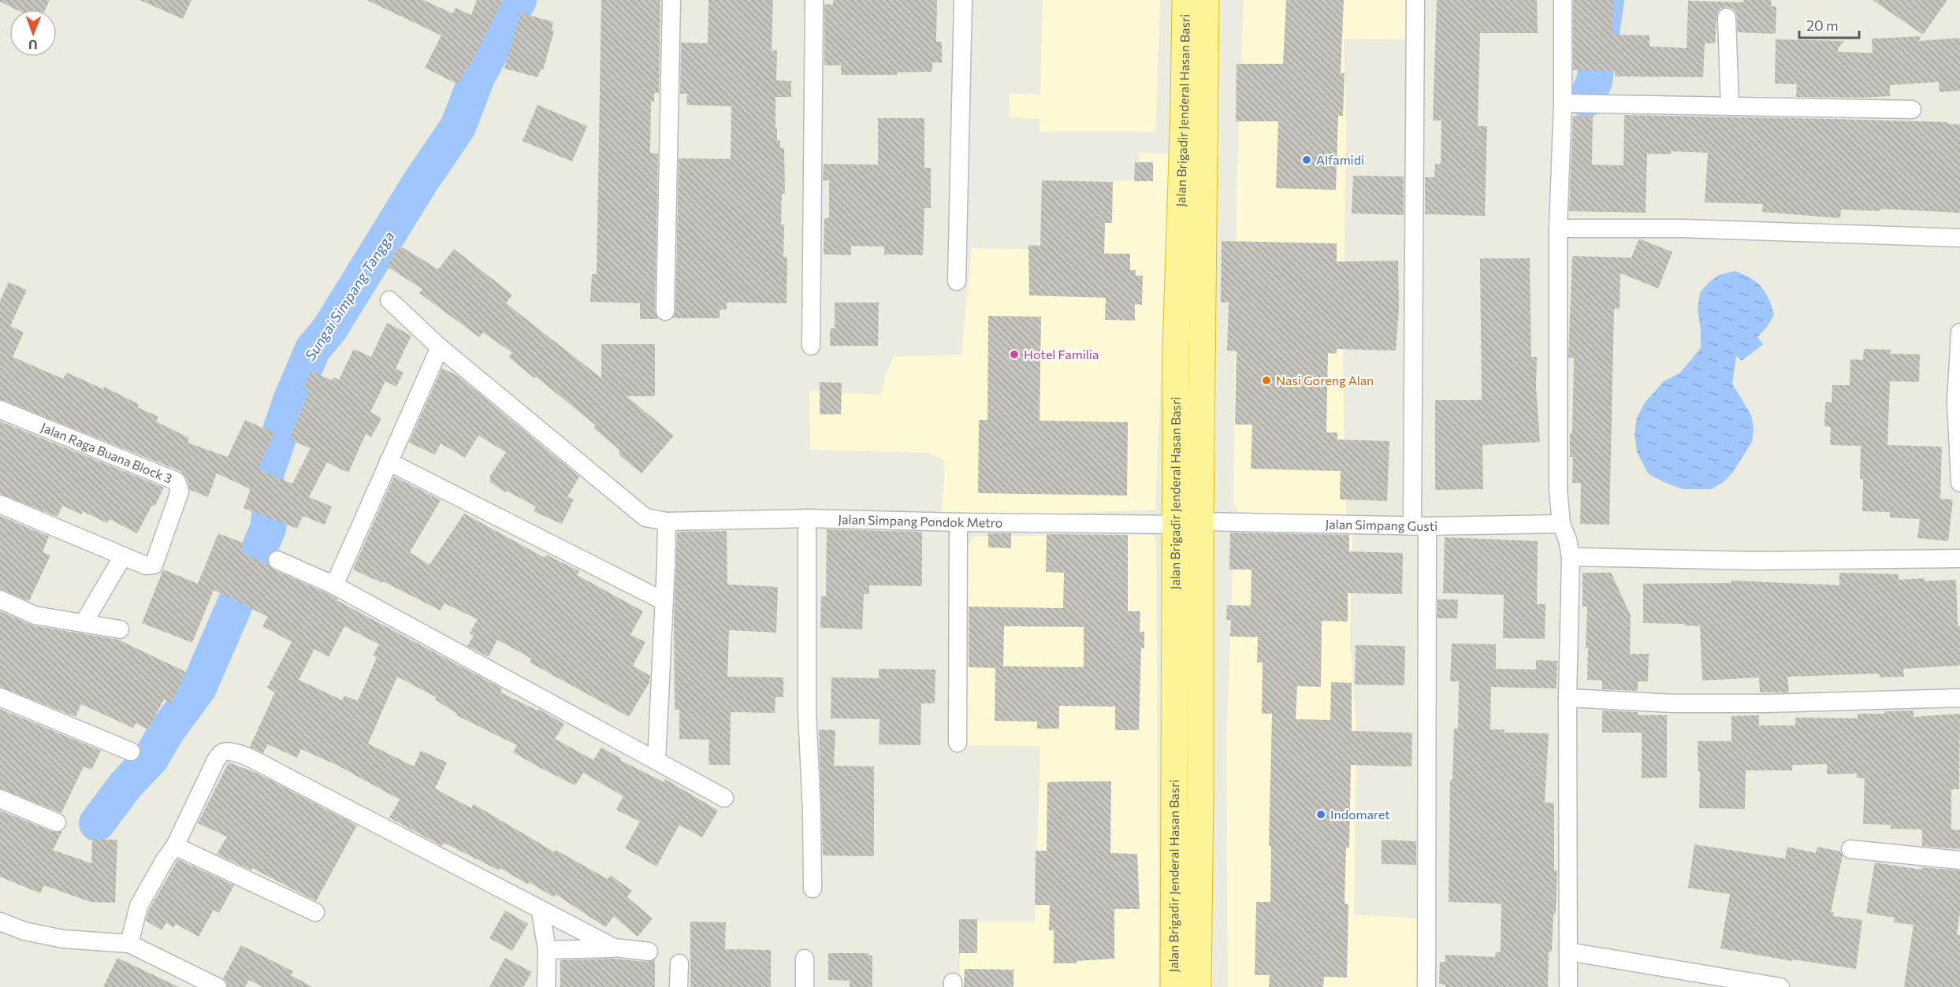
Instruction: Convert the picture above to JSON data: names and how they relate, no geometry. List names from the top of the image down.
{
  "streets": {
    "highway": ["Jalan Brigadir Jenderal Hasan Basri"],
    "street": ["Jalan Raga Buana Block 3", "Jalan Simpang Pondok Metro", "Jalan Simpang Gusti"]
  },
  "crossings": [
    ["Jalan Brigadir Jenderal Hasan Basri", "Jalan Simpang Pondok Metro"],
    ["Jalan Brigadir Jenderal Hasan Basri", "Jalan Simpang Gusti"]
  ],
  "water": ["Sungai Simpang Tangga"],
  "places": [
    "Alfamidi",
    "Hotel Familia",
    "Nasi Goreng Alan",
    "Indomaret"
  ],
  "scale_bar": "20 m",
  "north": "bottom"
}
